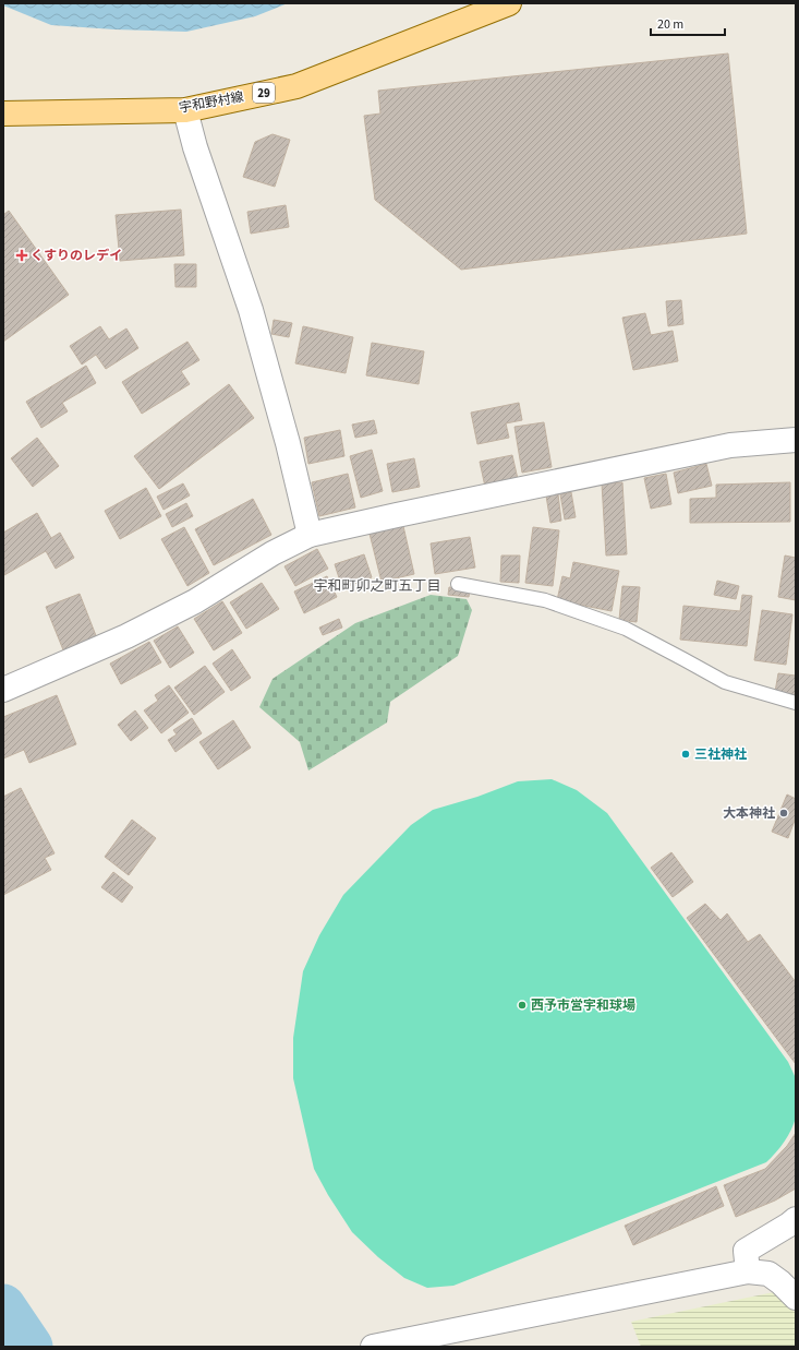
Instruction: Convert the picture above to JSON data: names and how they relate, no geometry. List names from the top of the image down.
{
  "streets": {
    "main road": ["29", "宇和野村線"]
  },
  "districts": ["宇和町卯之町五丁目"],
  "places": {
    "health": ["くすりのレデイ"],
    "other": ["三社神社", "大本神社", "西予市営宇和球場"]
  },
  "scale_bar": "20 m"
}
